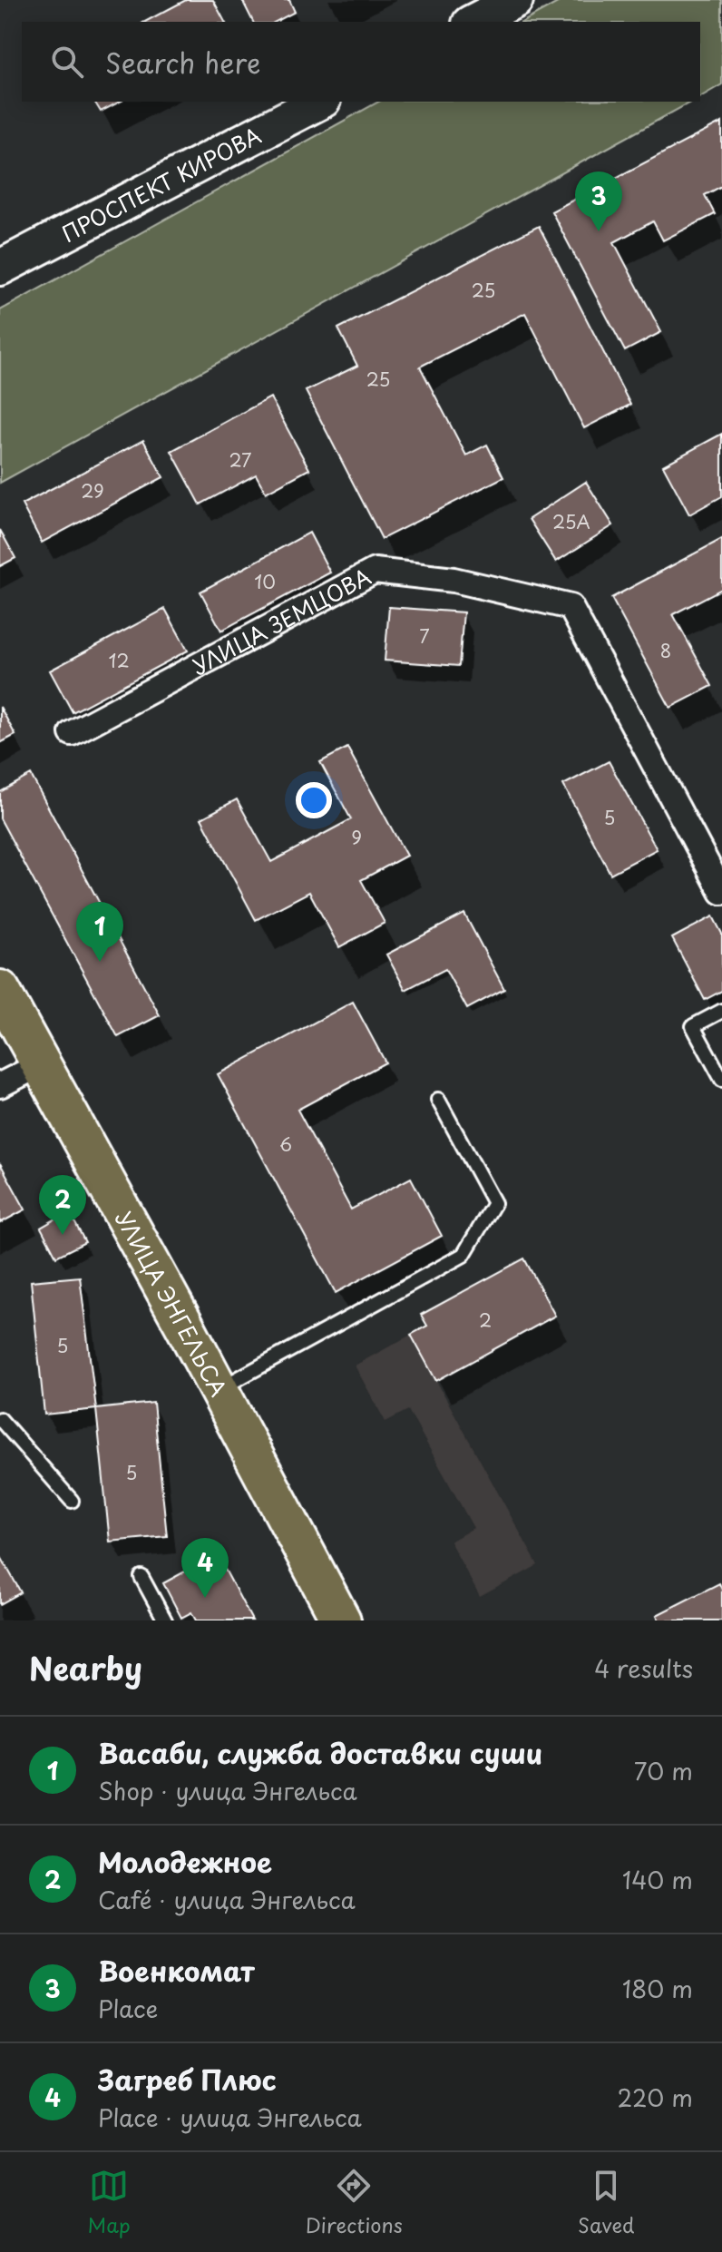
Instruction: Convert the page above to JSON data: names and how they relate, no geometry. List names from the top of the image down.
{
  "streets": {
    "main road": ["УЛИЦА ЭНГЕЛЬСА"],
    "street": ["ПРОСПЕКТ КИРОВА", "УЛИЦА ЗЕМЦОВА"]
  },
  "house_numbers": [
    "25",
    "25",
    "27",
    "29",
    "25А",
    "10",
    "7",
    "8",
    "12",
    "5",
    "9",
    "6",
    "2",
    "5",
    "5"
  ],
  "page": {
    "search": "Search here",
    "pins": [
      "3",
      "1",
      "2",
      "4"
    ],
    "heading": ["Nearby", "4 results"],
    "list": [
      {
        "mark": "1",
        "name": "Васаби, служба доставки суши",
        "note": "Shop · улица Энгельса",
        "value": "70 m"
      },
      {
        "mark": "2",
        "name": "Молодежное",
        "note": "Café · улица Энгельса",
        "value": "140 m"
      },
      {
        "mark": "3",
        "name": "Военкомат",
        "note": "Place",
        "value": "180 m"
      },
      {
        "mark": "4",
        "name": "Загреб Плюс",
        "note": "Place · улица Энгельса",
        "value": "220 m"
      }
    ],
    "nav": ["Map", "Directions", "Saved"]
  }
}
